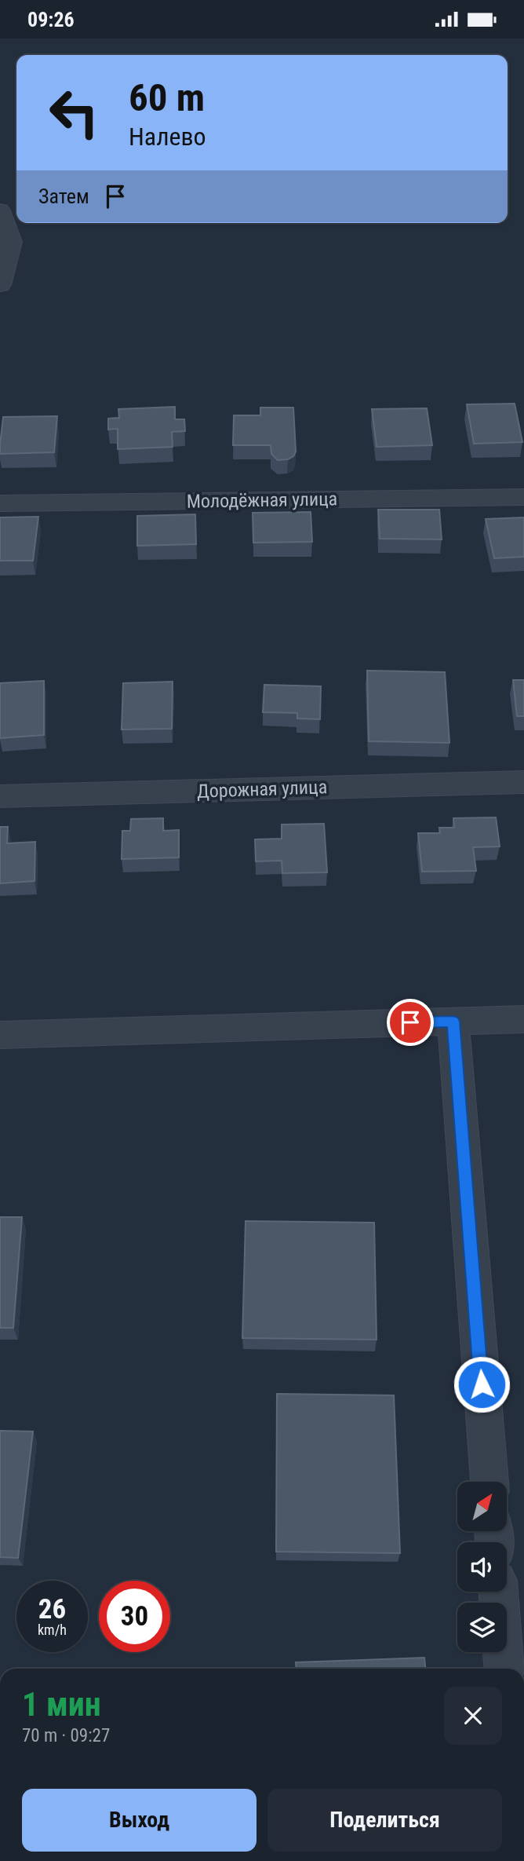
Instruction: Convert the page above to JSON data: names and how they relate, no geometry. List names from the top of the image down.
{
  "streets": {
    "street": ["Молодёжная улица", "Дорожная улица"]
  },
  "north": "top right",
  "page": {
    "status": "09:26",
    "turn": ["60 m", "Налево"],
    "then": "Затем",
    "speed": "26 km/h",
    "limit": "30",
    "heading": ["1 мин", "70 m · 09:27"],
    "buttons": ["Выход", "Поделиться"]
  }
}
